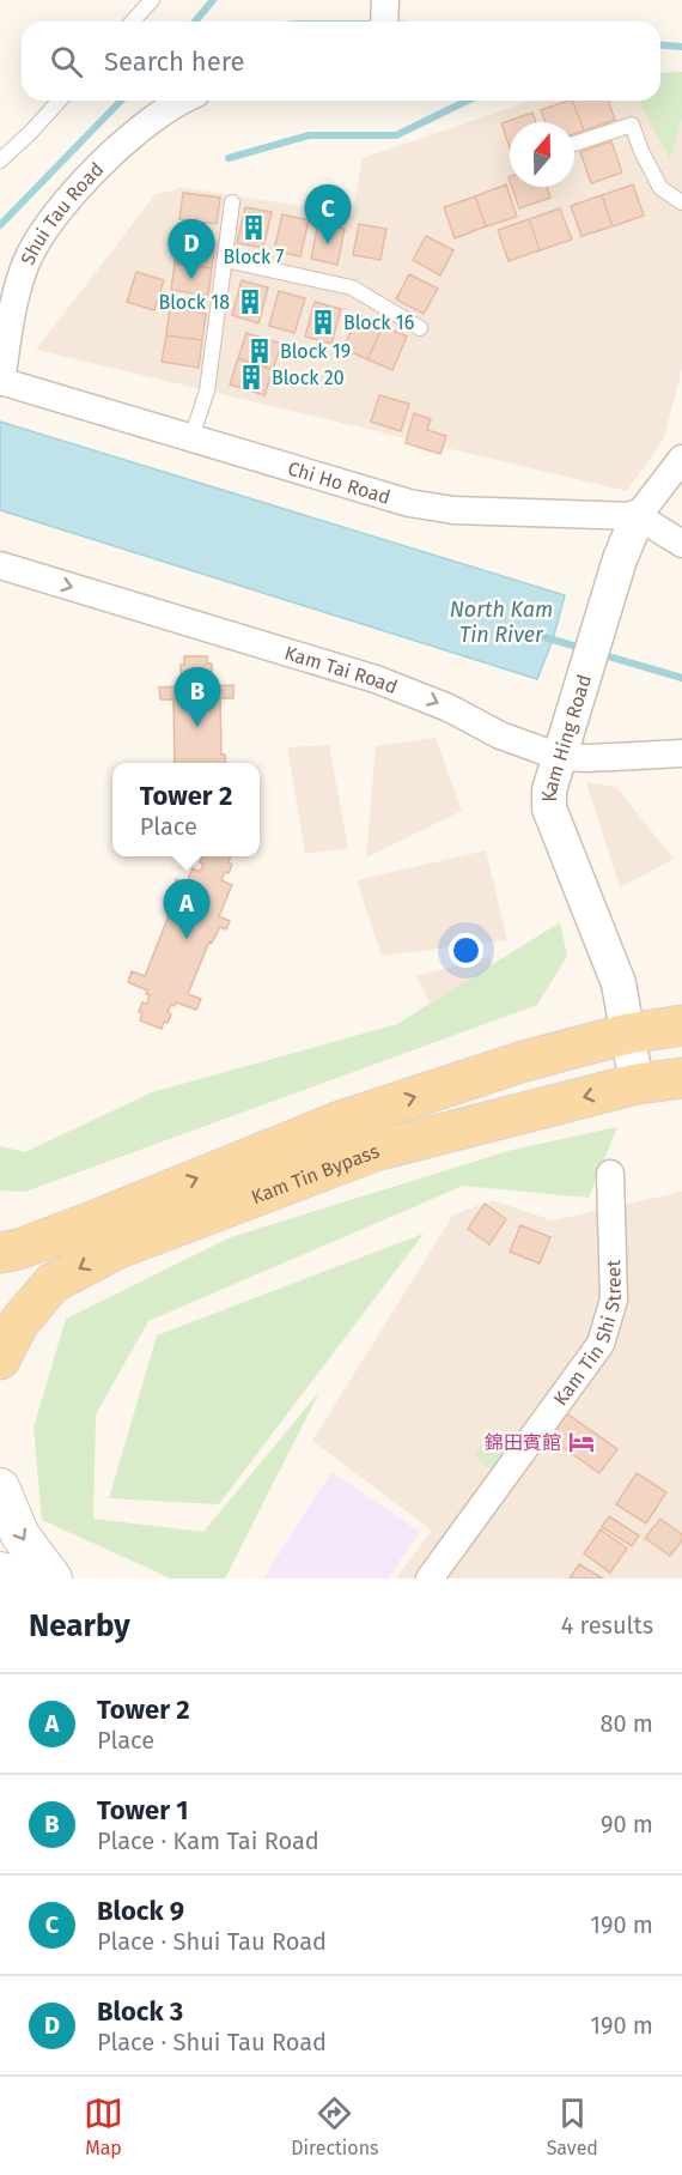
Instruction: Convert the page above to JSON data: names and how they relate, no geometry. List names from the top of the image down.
{
  "streets": {
    "main road": ["Kam Tin Bypass"],
    "street": [
      "Shui Tau Road",
      "Chi Ho Road",
      "Kam Tai Road",
      "Kam Hing Road",
      "Kam Tin Shi Street"
    ]
  },
  "crossings": [
    ["Shui Tau Road", "Chi Ho Road"],
    ["Chi Ho Road", "Kam Hing Road"],
    ["Kam Tai Road", "Kam Hing Road"],
    ["Kam Hing Road", "Kam Tin Bypass"]
  ],
  "one_way": ["Kam Tai Road"],
  "water": ["North Kam Tin River"],
  "places": {
    "building": [
      "Block 7",
      "Block 18",
      "Block 16",
      "Block 19",
      "Block 20"
    ],
    "hotel": ["錦田賓館"]
  },
  "north": "top",
  "page": {
    "search": "Search here",
    "pins": [
      "C",
      "D",
      "B",
      "A"
    ],
    "popup": ["Tower 2", "Place"],
    "heading": ["Nearby", "4 results"],
    "list": [
      {
        "mark": "A",
        "name": "Tower 2",
        "note": "Place",
        "value": "80 m"
      },
      {
        "mark": "B",
        "name": "Tower 1",
        "note": "Place · Kam Tai Road",
        "value": "90 m"
      },
      {
        "mark": "C",
        "name": "Block 9",
        "note": "Place · Shui Tau Road",
        "value": "190 m"
      },
      {
        "mark": "D",
        "name": "Block 3",
        "note": "Place · Shui Tau Road",
        "value": "190 m"
      }
    ],
    "nav": ["Map", "Directions", "Saved"]
  }
}
